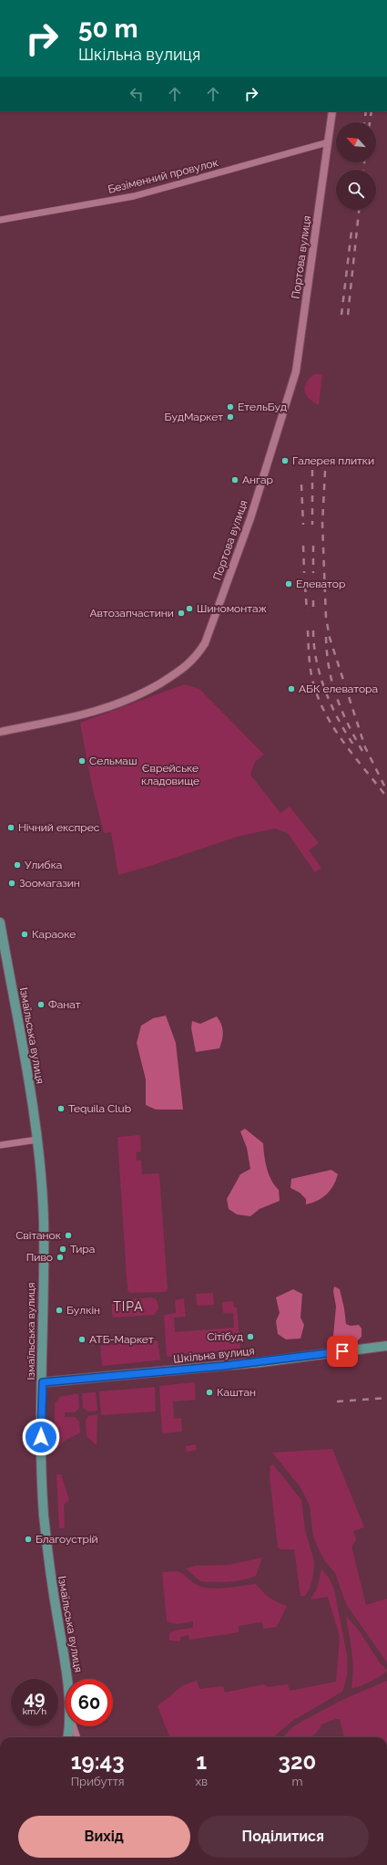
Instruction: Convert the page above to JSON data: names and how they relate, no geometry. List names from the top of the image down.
{
  "streets": {
    "main road": ["Портова вулиця", "Ізмаїльська вулиця", "Шкільна вулиця"],
    "street": ["Безіменний провулок"]
  },
  "crossings": [
    ["Безіменний провулок", "Портова вулиця"],
    ["Ізмаїльська вулиця", "Шкільна вулиця"]
  ],
  "districts": ["ТІРА"],
  "parks": ["Єврейське кладовище"],
  "places": [
    "ЕтельБуд",
    "БудМаркет",
    "Галерея плитки",
    "Ангар",
    "Елеватор",
    "Шиномонтаж",
    "Автозапчастини",
    "АБК елеватора",
    "Сельмаш",
    "Нічний експрес",
    "Улибка",
    "Зоомагазин",
    "Караоке",
    "Фанат",
    "Tequila Club",
    "Світанок",
    "Тира",
    "Пиво",
    "Булкін",
    "Сітібуд",
    "АТБ-Маркет",
    "Каштан",
    "Благоустрій"
  ],
  "north": "top left",
  "page": {
    "turn": ["50 m", "Шкільна вулиця"],
    "speed": "49 km/h",
    "limit": "60",
    "eta": [
      "19:43",
      "Прибуття",
      "1",
      "хв",
      "320",
      "m"
    ],
    "buttons": ["Вихід", "Поділитися"]
  }
}
